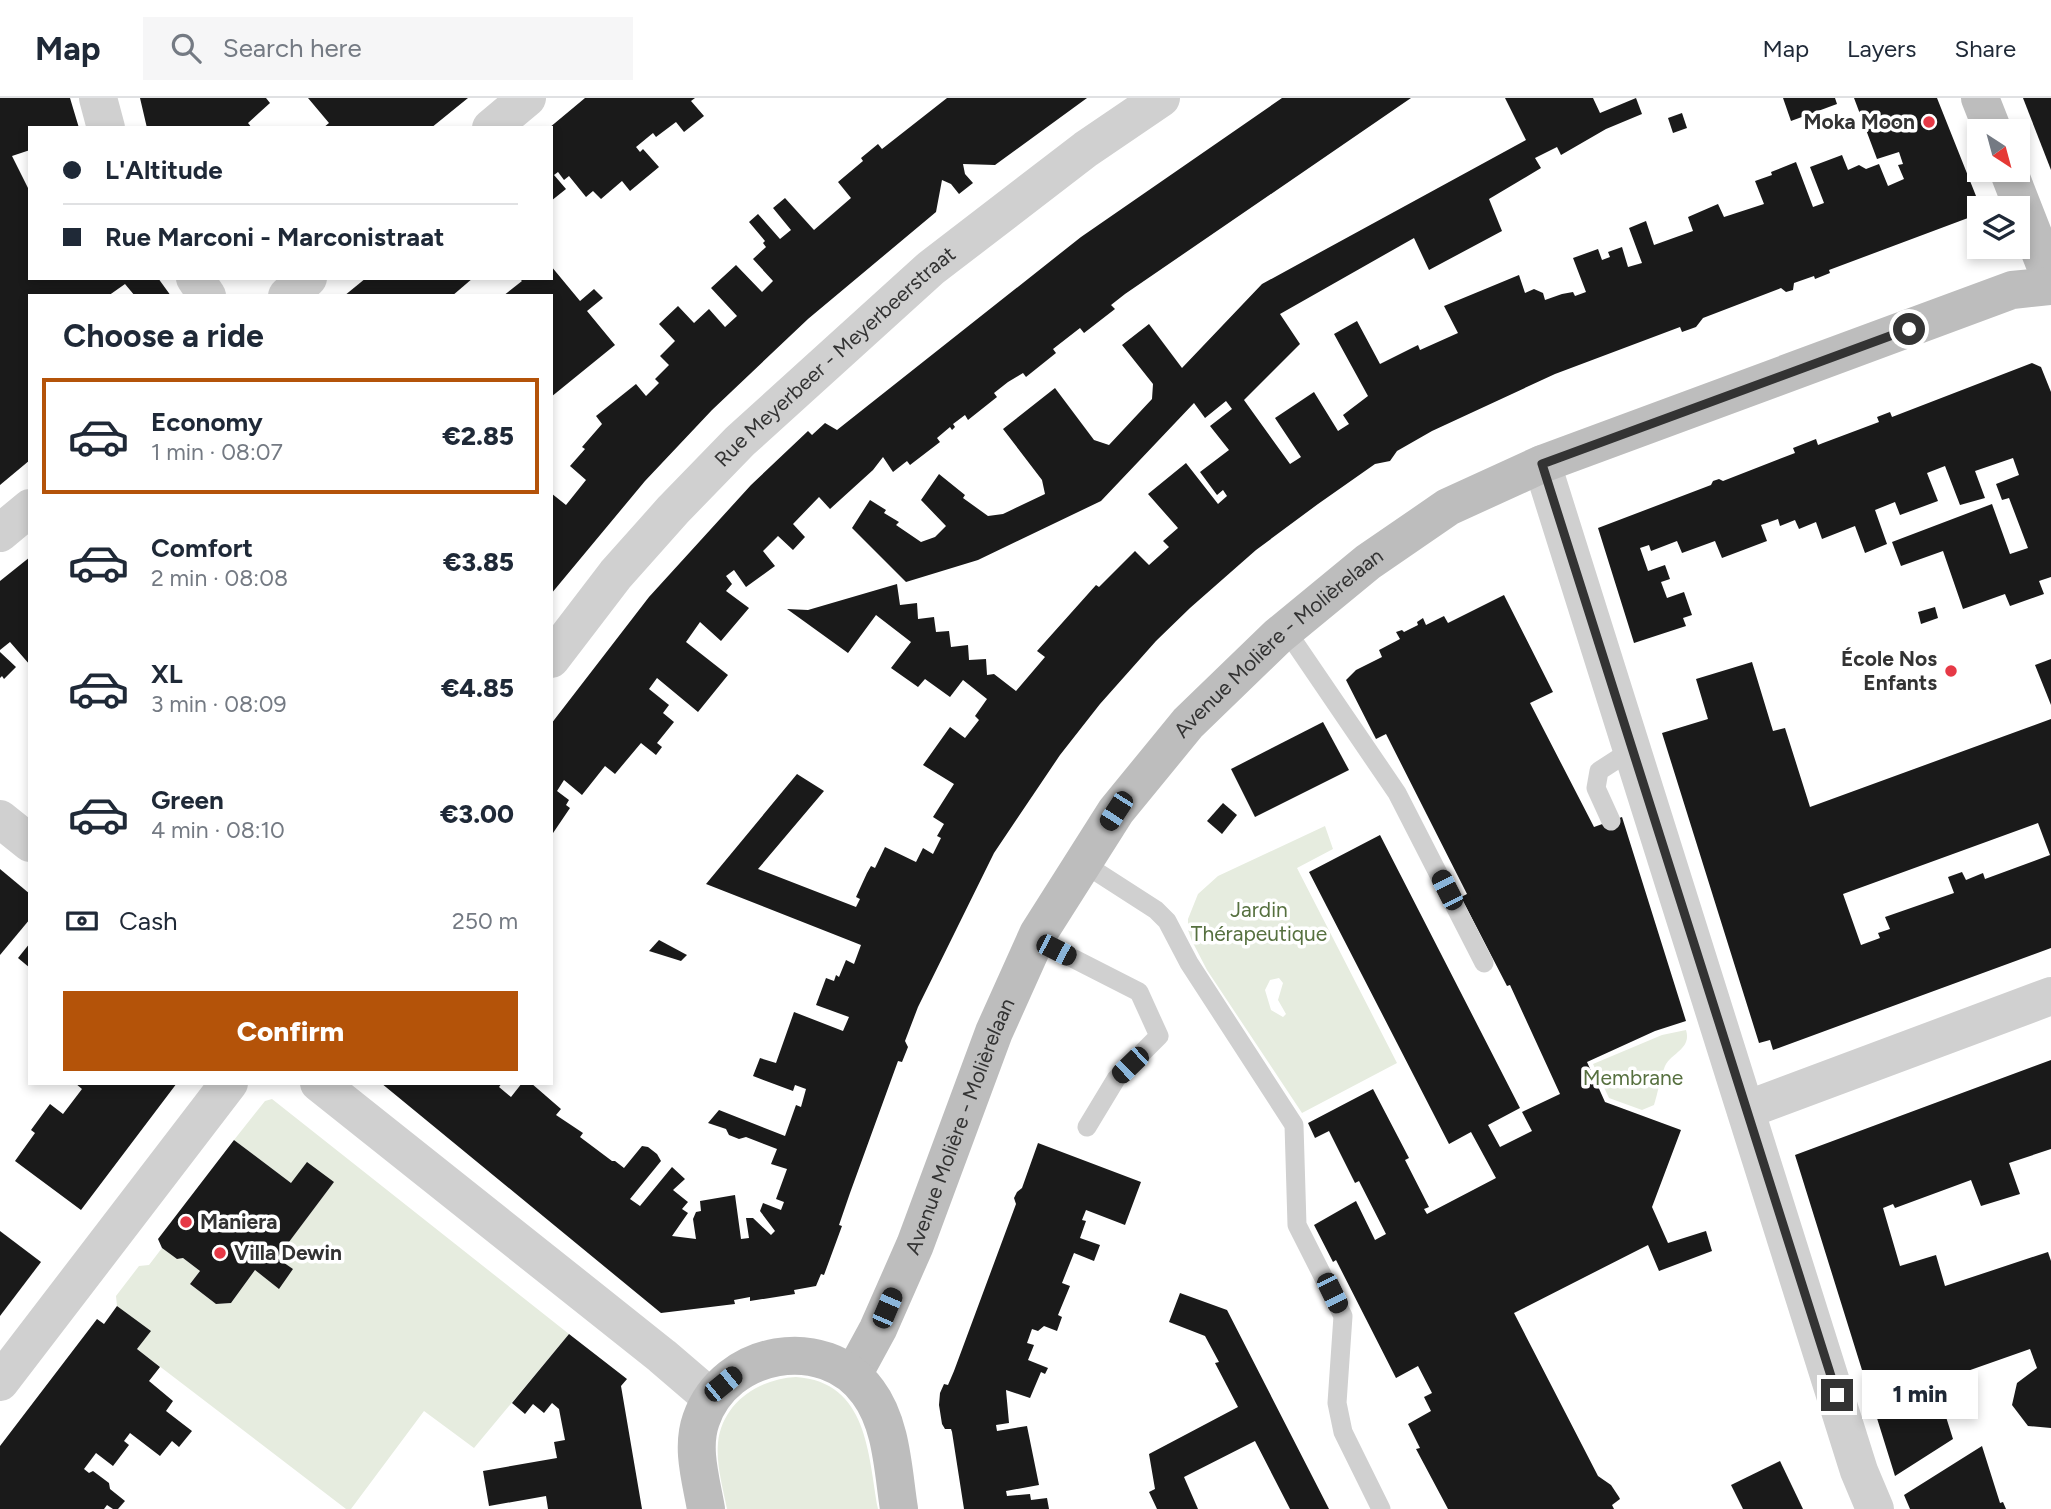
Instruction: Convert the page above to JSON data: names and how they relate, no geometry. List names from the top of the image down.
{
  "streets": {
    "street": ["Rue Meyerbeer - Meyerbeerstraat", "Avenue Molière - Molièrelaan"]
  },
  "parks": ["Jardin Thérapeutique", "Membrane"],
  "places": [
    "Moka Moon",
    "École Nos Enfants",
    "Maniera",
    "Villa Dewin"
  ],
  "north": "bottom right",
  "page": {
    "header": "Map",
    "search": "Search here",
    "nav": ["Map", "Layers", "Share"],
    "banner": ["L'Altitude", "Rue Marconi - Marconistraat"],
    "heading": "Choose a ride",
    "list": [
      {
        "name": "Economy",
        "note": "1 min · 08:07",
        "value": "€2.85"
      },
      {
        "name": "Comfort",
        "note": "2 min · 08:08",
        "value": "€3.85"
      },
      {
        "name": "XL",
        "note": "3 min · 08:09",
        "value": "€4.85"
      },
      {
        "name": "Green",
        "note": "4 min · 08:10",
        "value": "€3.00"
      }
    ],
    "pay": ["Cash", "250 m"],
    "buttons": "Confirm",
    "bubble": "1 min"
  }
}
